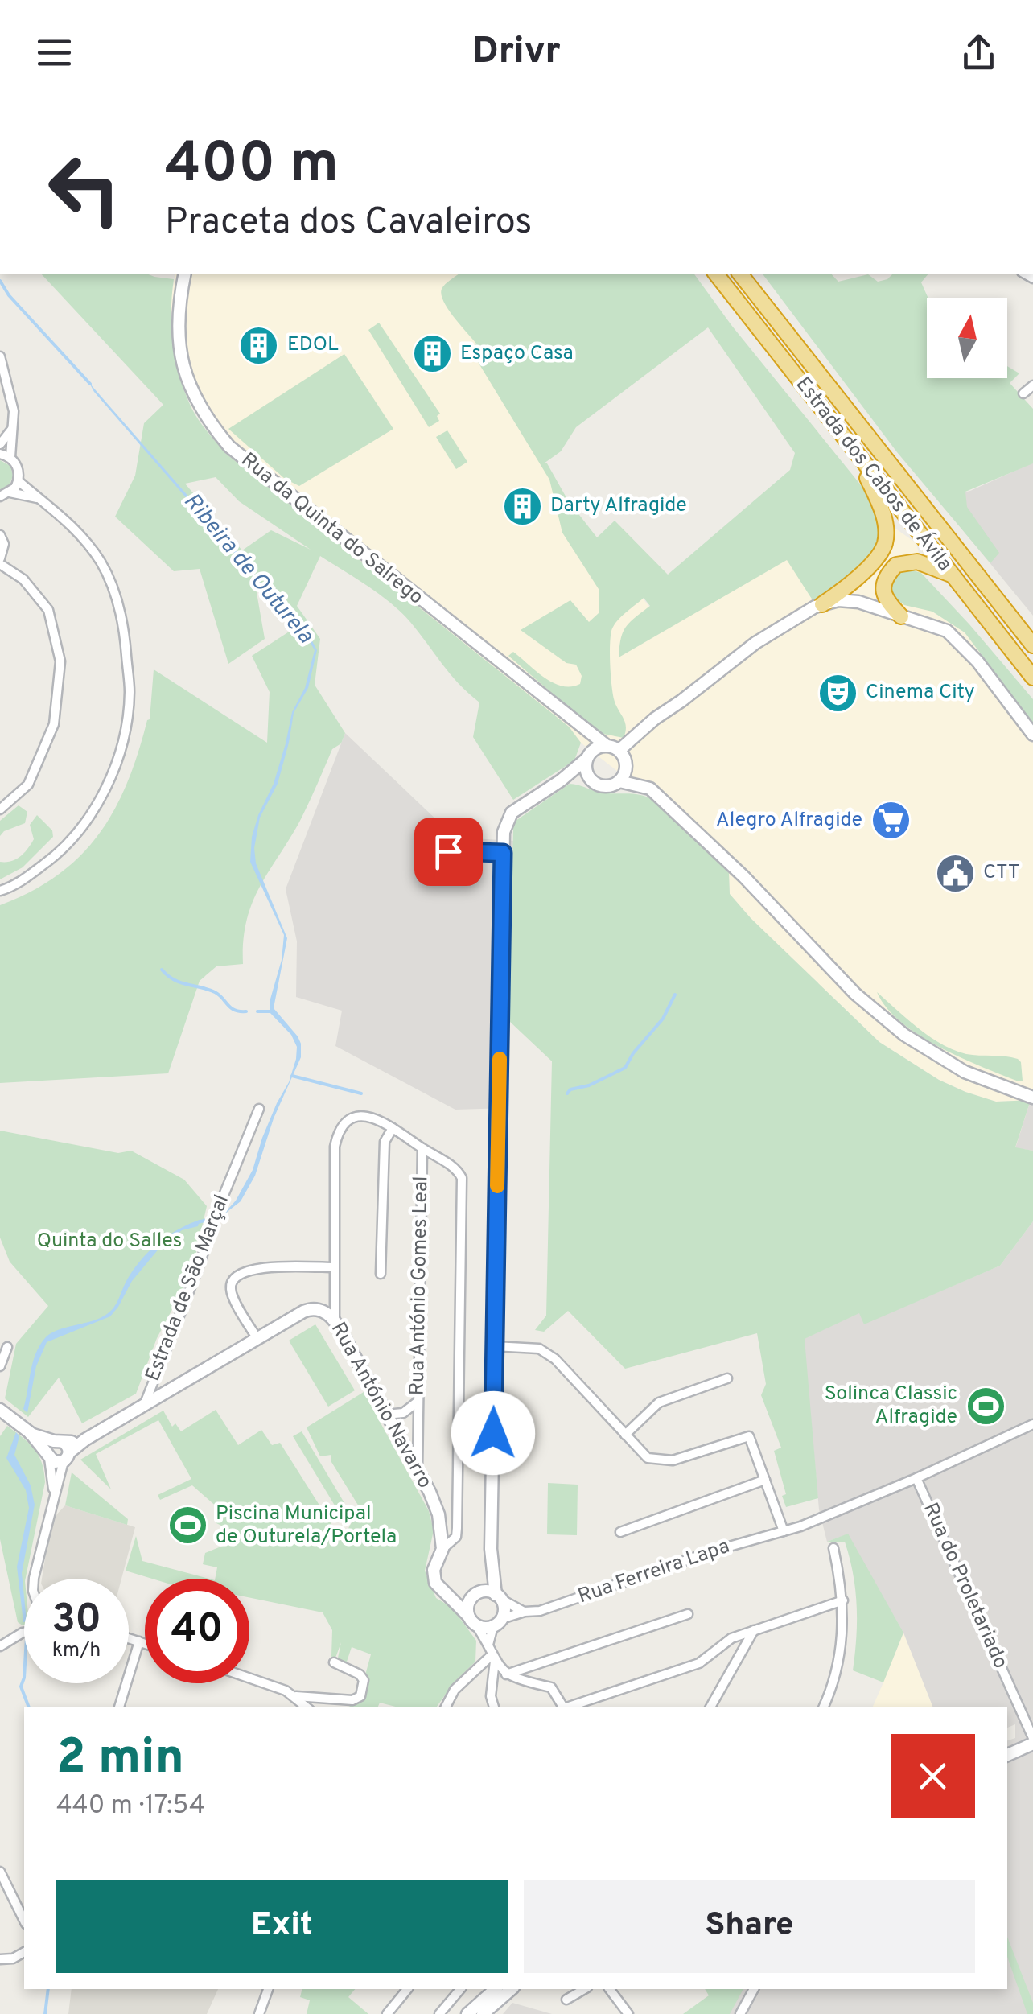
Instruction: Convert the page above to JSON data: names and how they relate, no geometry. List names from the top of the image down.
{
  "streets": {
    "highway": ["Estrada dos Cabos de Ávila"],
    "street": [
      "Rua da Quinta do Salrego",
      "Rua António Gomes Leal",
      "Estrada de São Marçal",
      "Rua António Navarro",
      "Rua Ferreira Lapa",
      "Rua do Proletariado"
    ]
  },
  "crossings": [
    ["Rua António Gomes Leal", "Rua António Navarro"],
    ["Estrada de São Marçal", "Rua António Navarro"],
    ["Rua Ferreira Lapa", "Rua do Proletariado"]
  ],
  "water": ["Ribeira de Outurela"],
  "parks": ["Quinta do Salles"],
  "places": {
    "building": ["EDOL", "Espaço Casa", "Darty Alfragide"],
    "theatre": ["Cinema City"],
    "supermarket": ["Alegro Alfragide"],
    "public building": ["CTT"],
    "sports": ["Solinca Classic Alfragide", "Piscina Municipal de Outurela/Portela"]
  },
  "north": "top",
  "page": {
    "header": "Drivr",
    "turn": ["400 m", "Praceta dos Cavaleiros"],
    "speed": "30 km/h",
    "limit": "40",
    "heading": ["2 min", "440 m · 17:54"],
    "buttons": ["Exit", "Share"]
  }
}
